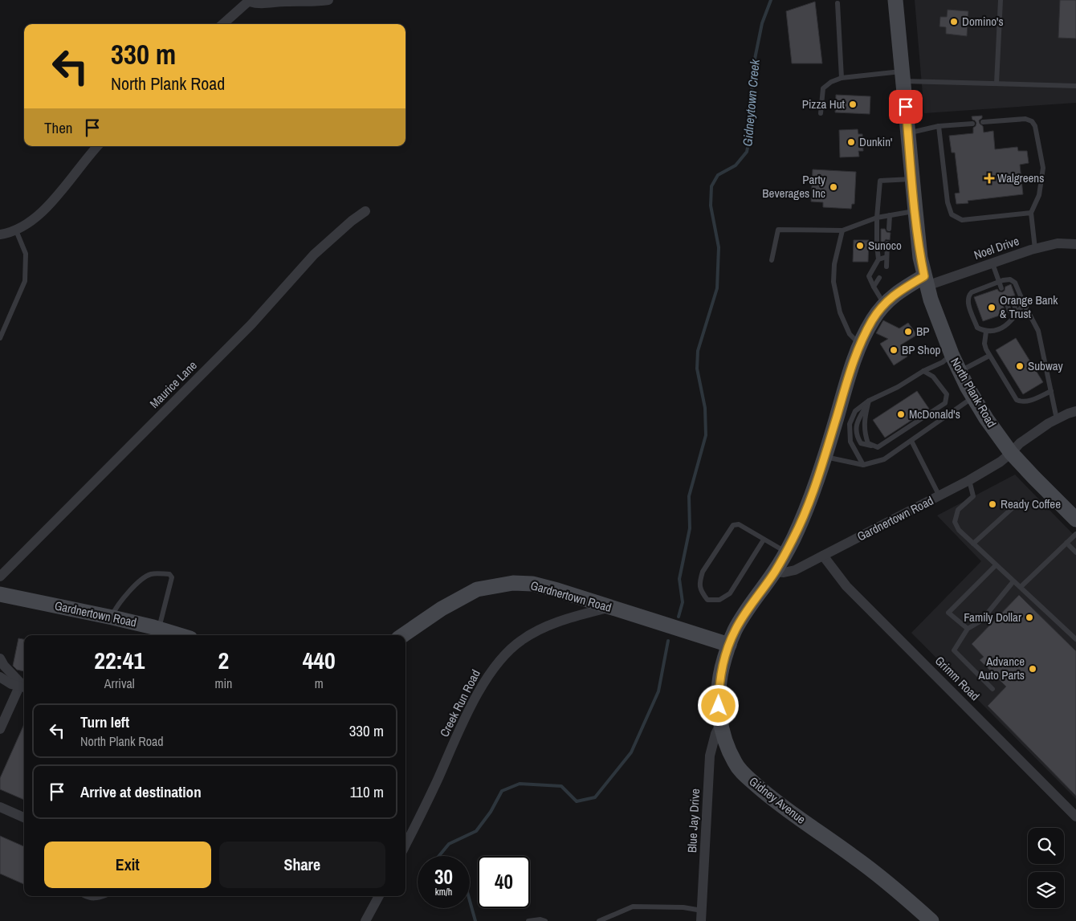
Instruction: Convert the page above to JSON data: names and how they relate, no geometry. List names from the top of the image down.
{
  "streets": {
    "street": [
      "Noel Drive",
      "Maurice Lane",
      "North Plank Road",
      "Gardnertown Road",
      "Grimm Road",
      "Creek Run Road",
      "Gidney Avenue",
      "Blue Jay Drive"
    ]
  },
  "crossings": [
    ["Noel Drive", "North Plank Road"],
    ["Noel Drive", "Gidney Avenue"],
    ["North Plank Road", "Gardnertown Road"],
    ["North Plank Road", "Gidney Avenue"],
    ["Gardnertown Road", "Grimm Road"],
    ["Gardnertown Road", "Creek Run Road"],
    ["Gardnertown Road", "Gidney Avenue"],
    ["Gidney Avenue", "Blue Jay Drive"]
  ],
  "water": ["Gidneytown Creek"],
  "places": {
    "other": [
      "Domino's",
      "Pizza Hut",
      "Dunkin'",
      "Party Beverages Inc",
      "Sunoco",
      "Orange Bank & Trust",
      "BP",
      "BP Shop",
      "Subway",
      "McDonald's",
      "Ready Coffee",
      "Family Dollar",
      "Advance Auto Parts"
    ],
    "health": ["Walgreens"]
  },
  "page": {
    "turn": ["330 m", "North Plank Road"],
    "then": "Then",
    "eta": [
      "22:41",
      "Arrival",
      "2",
      "min",
      "440",
      "m"
    ],
    "list": [
      {
        "name": "Turn left",
        "note": "North Plank Road",
        "value": "330 m"
      },
      {
        "name": "Arrive at destination",
        "value": "110 m"
      }
    ],
    "buttons": ["Exit", "Share"],
    "speed": "30 km/h",
    "limit": "40"
  }
}
